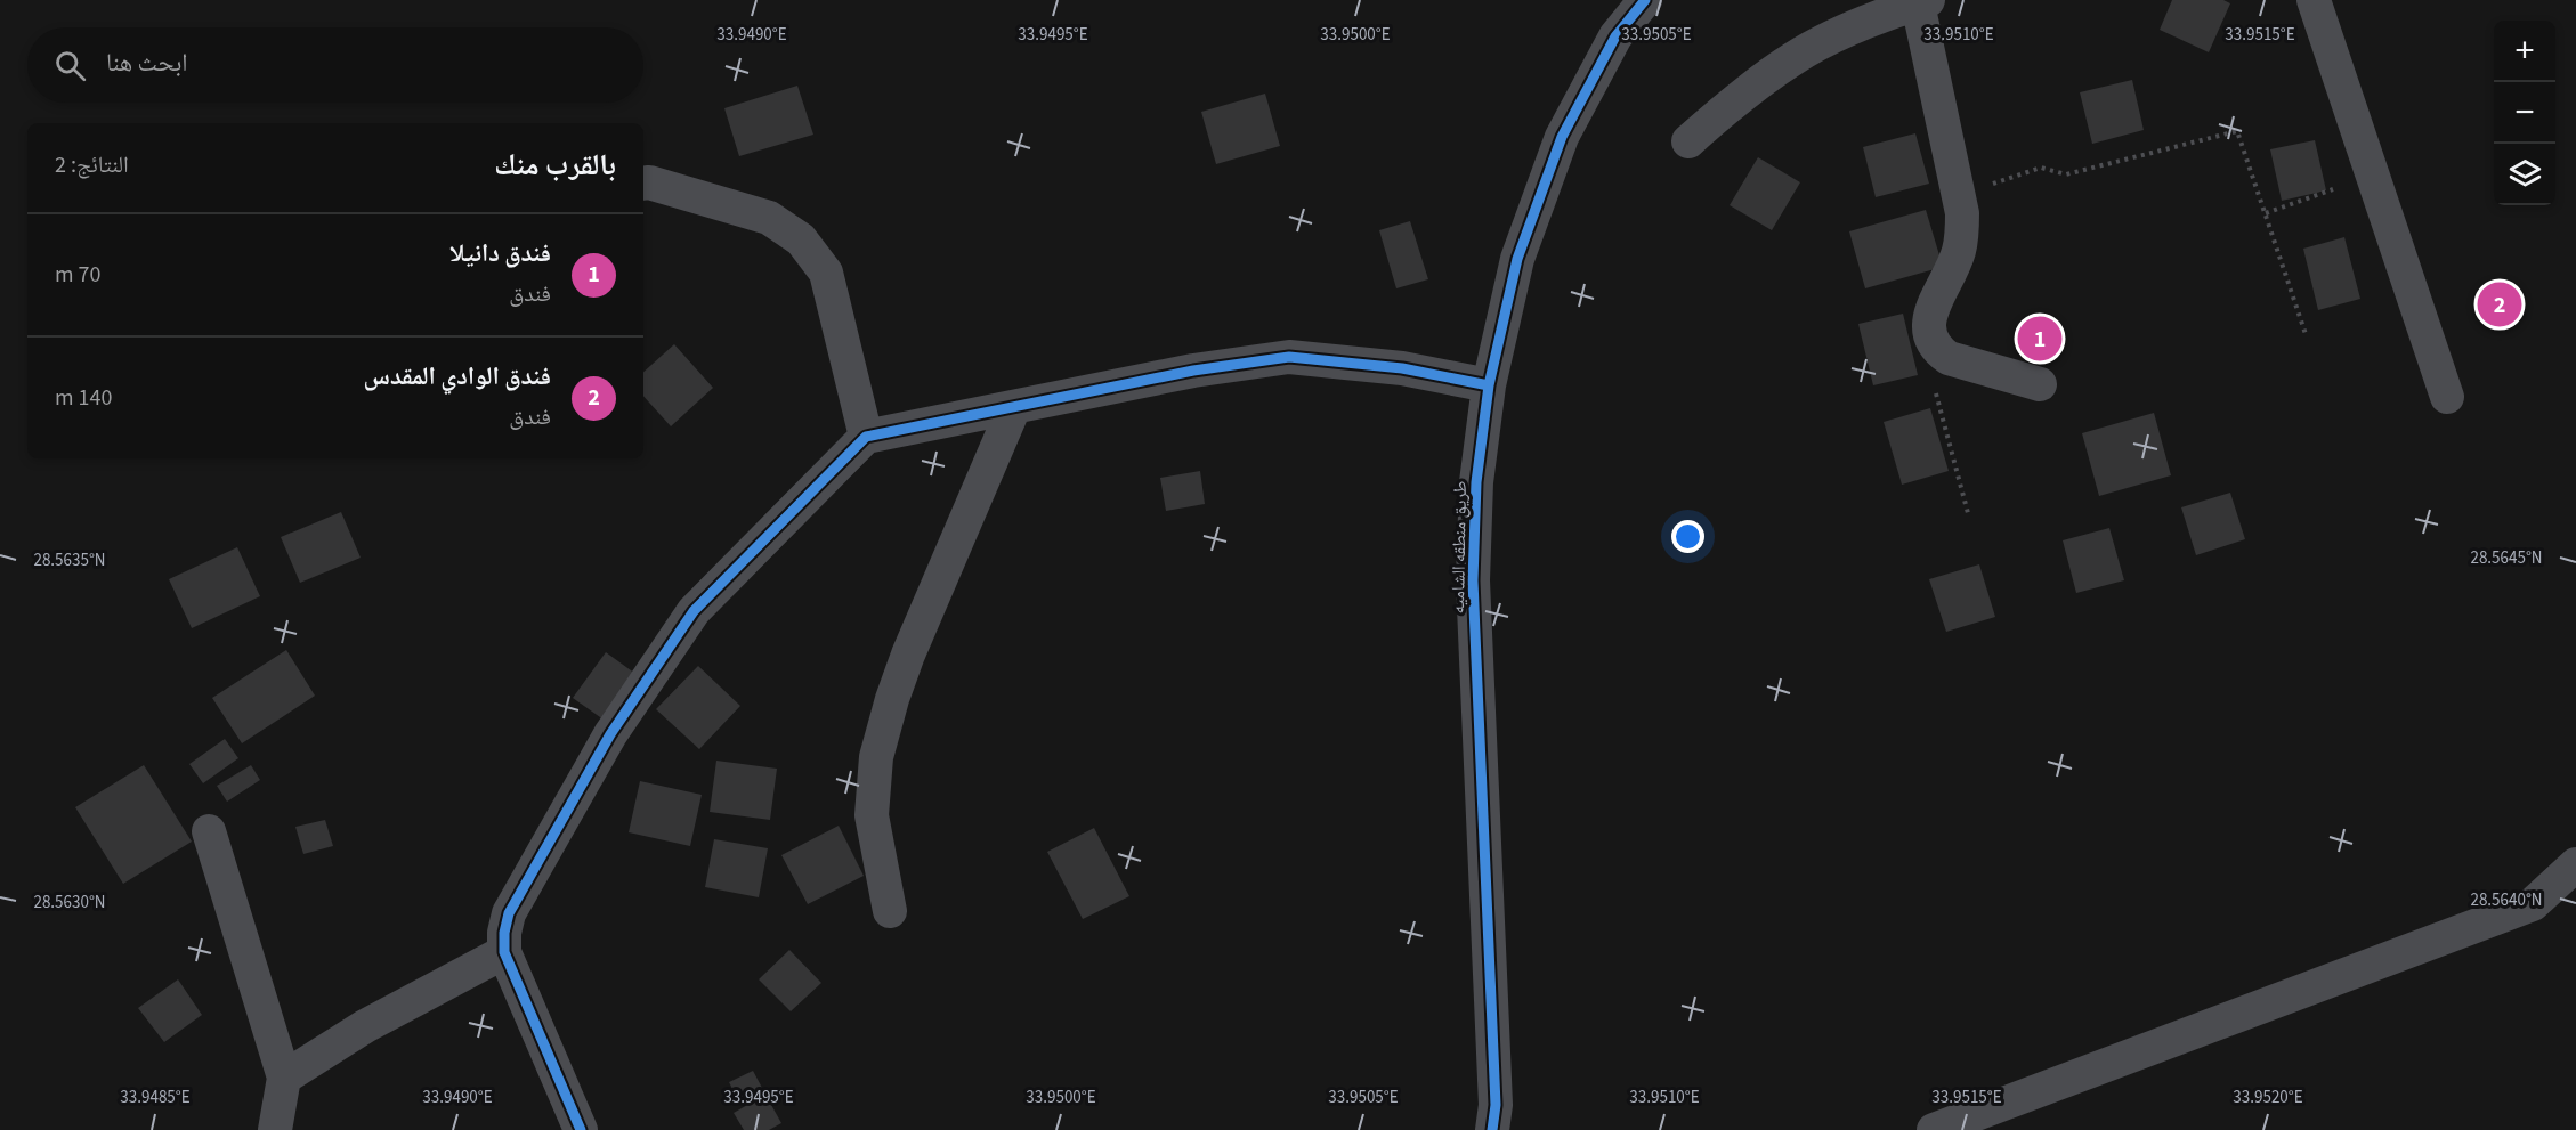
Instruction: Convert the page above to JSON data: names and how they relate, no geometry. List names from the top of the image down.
{
  "streets": {
    "street": ["طريق منطقه الشاميه"]
  },
  "page": {
    "map_buttons": ["+", "−"],
    "search": "ابحث هنا",
    "heading": ["بالقرب منك", "النتائج: 2"],
    "list": [
      {
        "mark": "1",
        "name": "فندق دانيلا",
        "note": "فندق",
        "value": "70 m"
      },
      {
        "mark": "2",
        "name": "فندق الوادي المقدس",
        "note": "فندق",
        "value": "140 m"
      }
    ],
    "pins": ["2", "1"]
  },
  "coordinates": [
    "33.9490°E",
    "33.9495°E",
    "33.9500°E",
    "33.9505°E",
    "33.9510°E",
    "33.9515°E",
    "28.5645°N",
    "28.5635°N",
    "28.5640°N",
    "28.5630°N",
    "33.9485°E",
    "33.9520°E"
  ]
}
